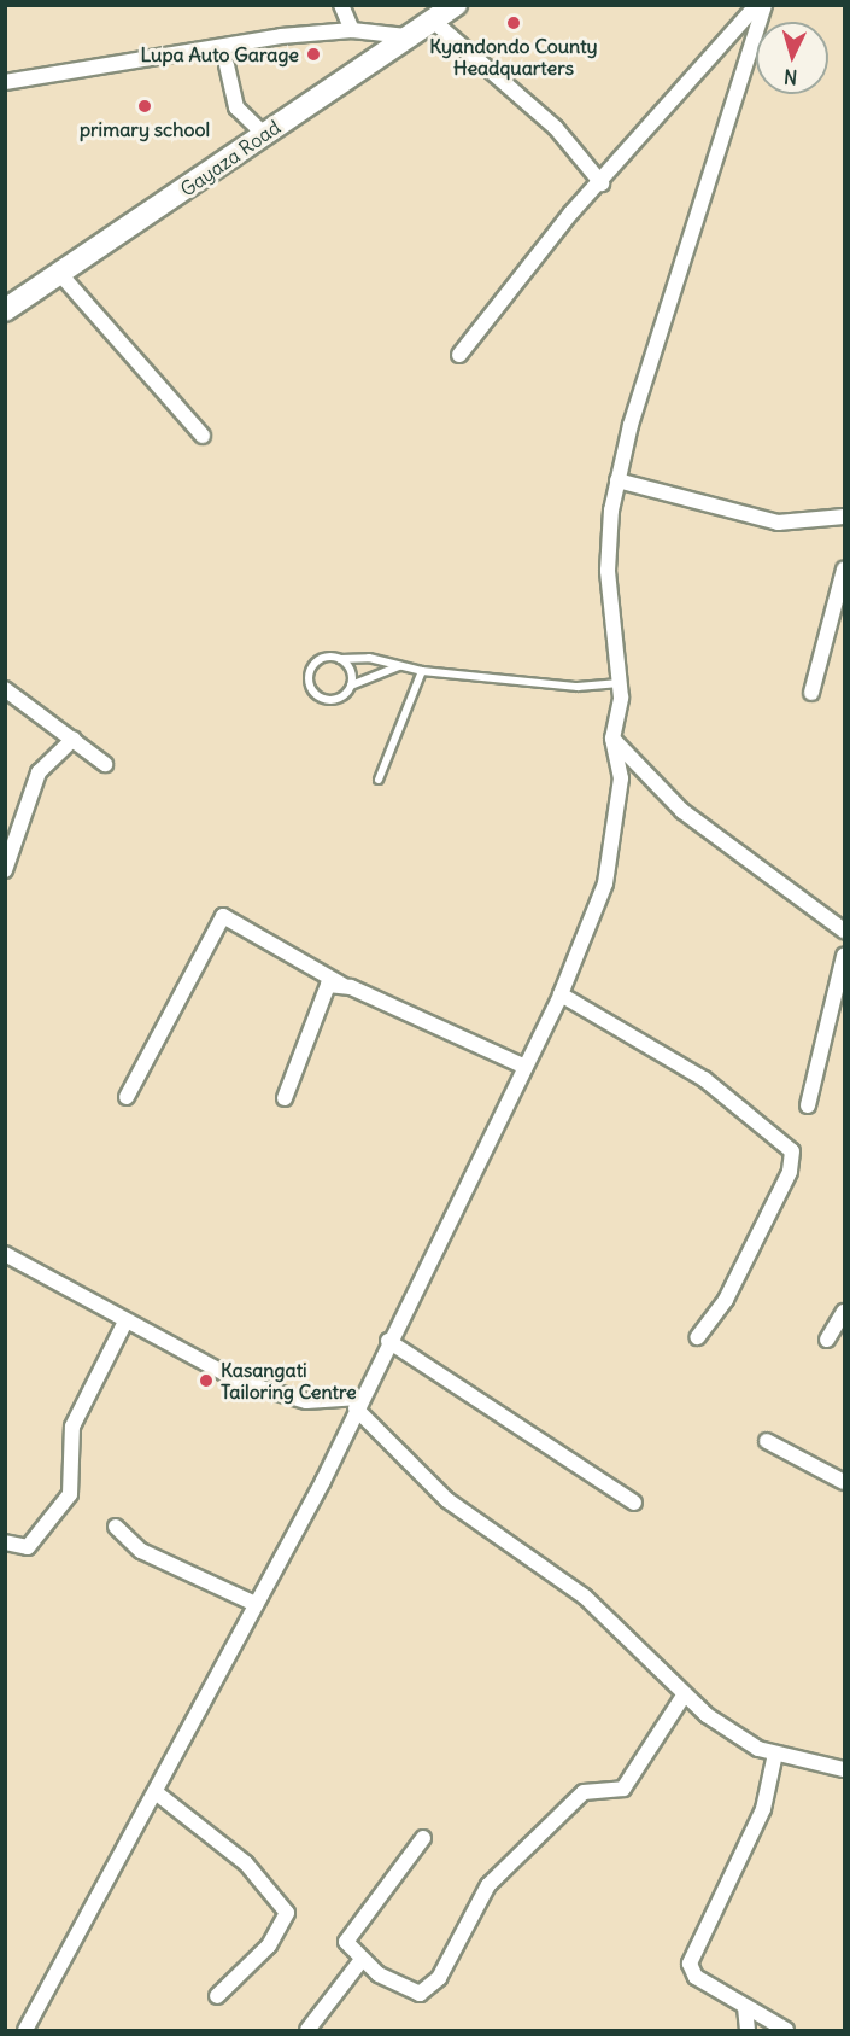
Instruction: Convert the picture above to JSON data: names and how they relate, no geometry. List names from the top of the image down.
{
  "streets": {
    "main road": ["Gayaza Road"]
  },
  "places": [
    "Kyandondo County Headquarters",
    "Lupa Auto Garage",
    "primary school",
    "Kasangati Tailoring Centre"
  ],
  "north": "bottom"
}
